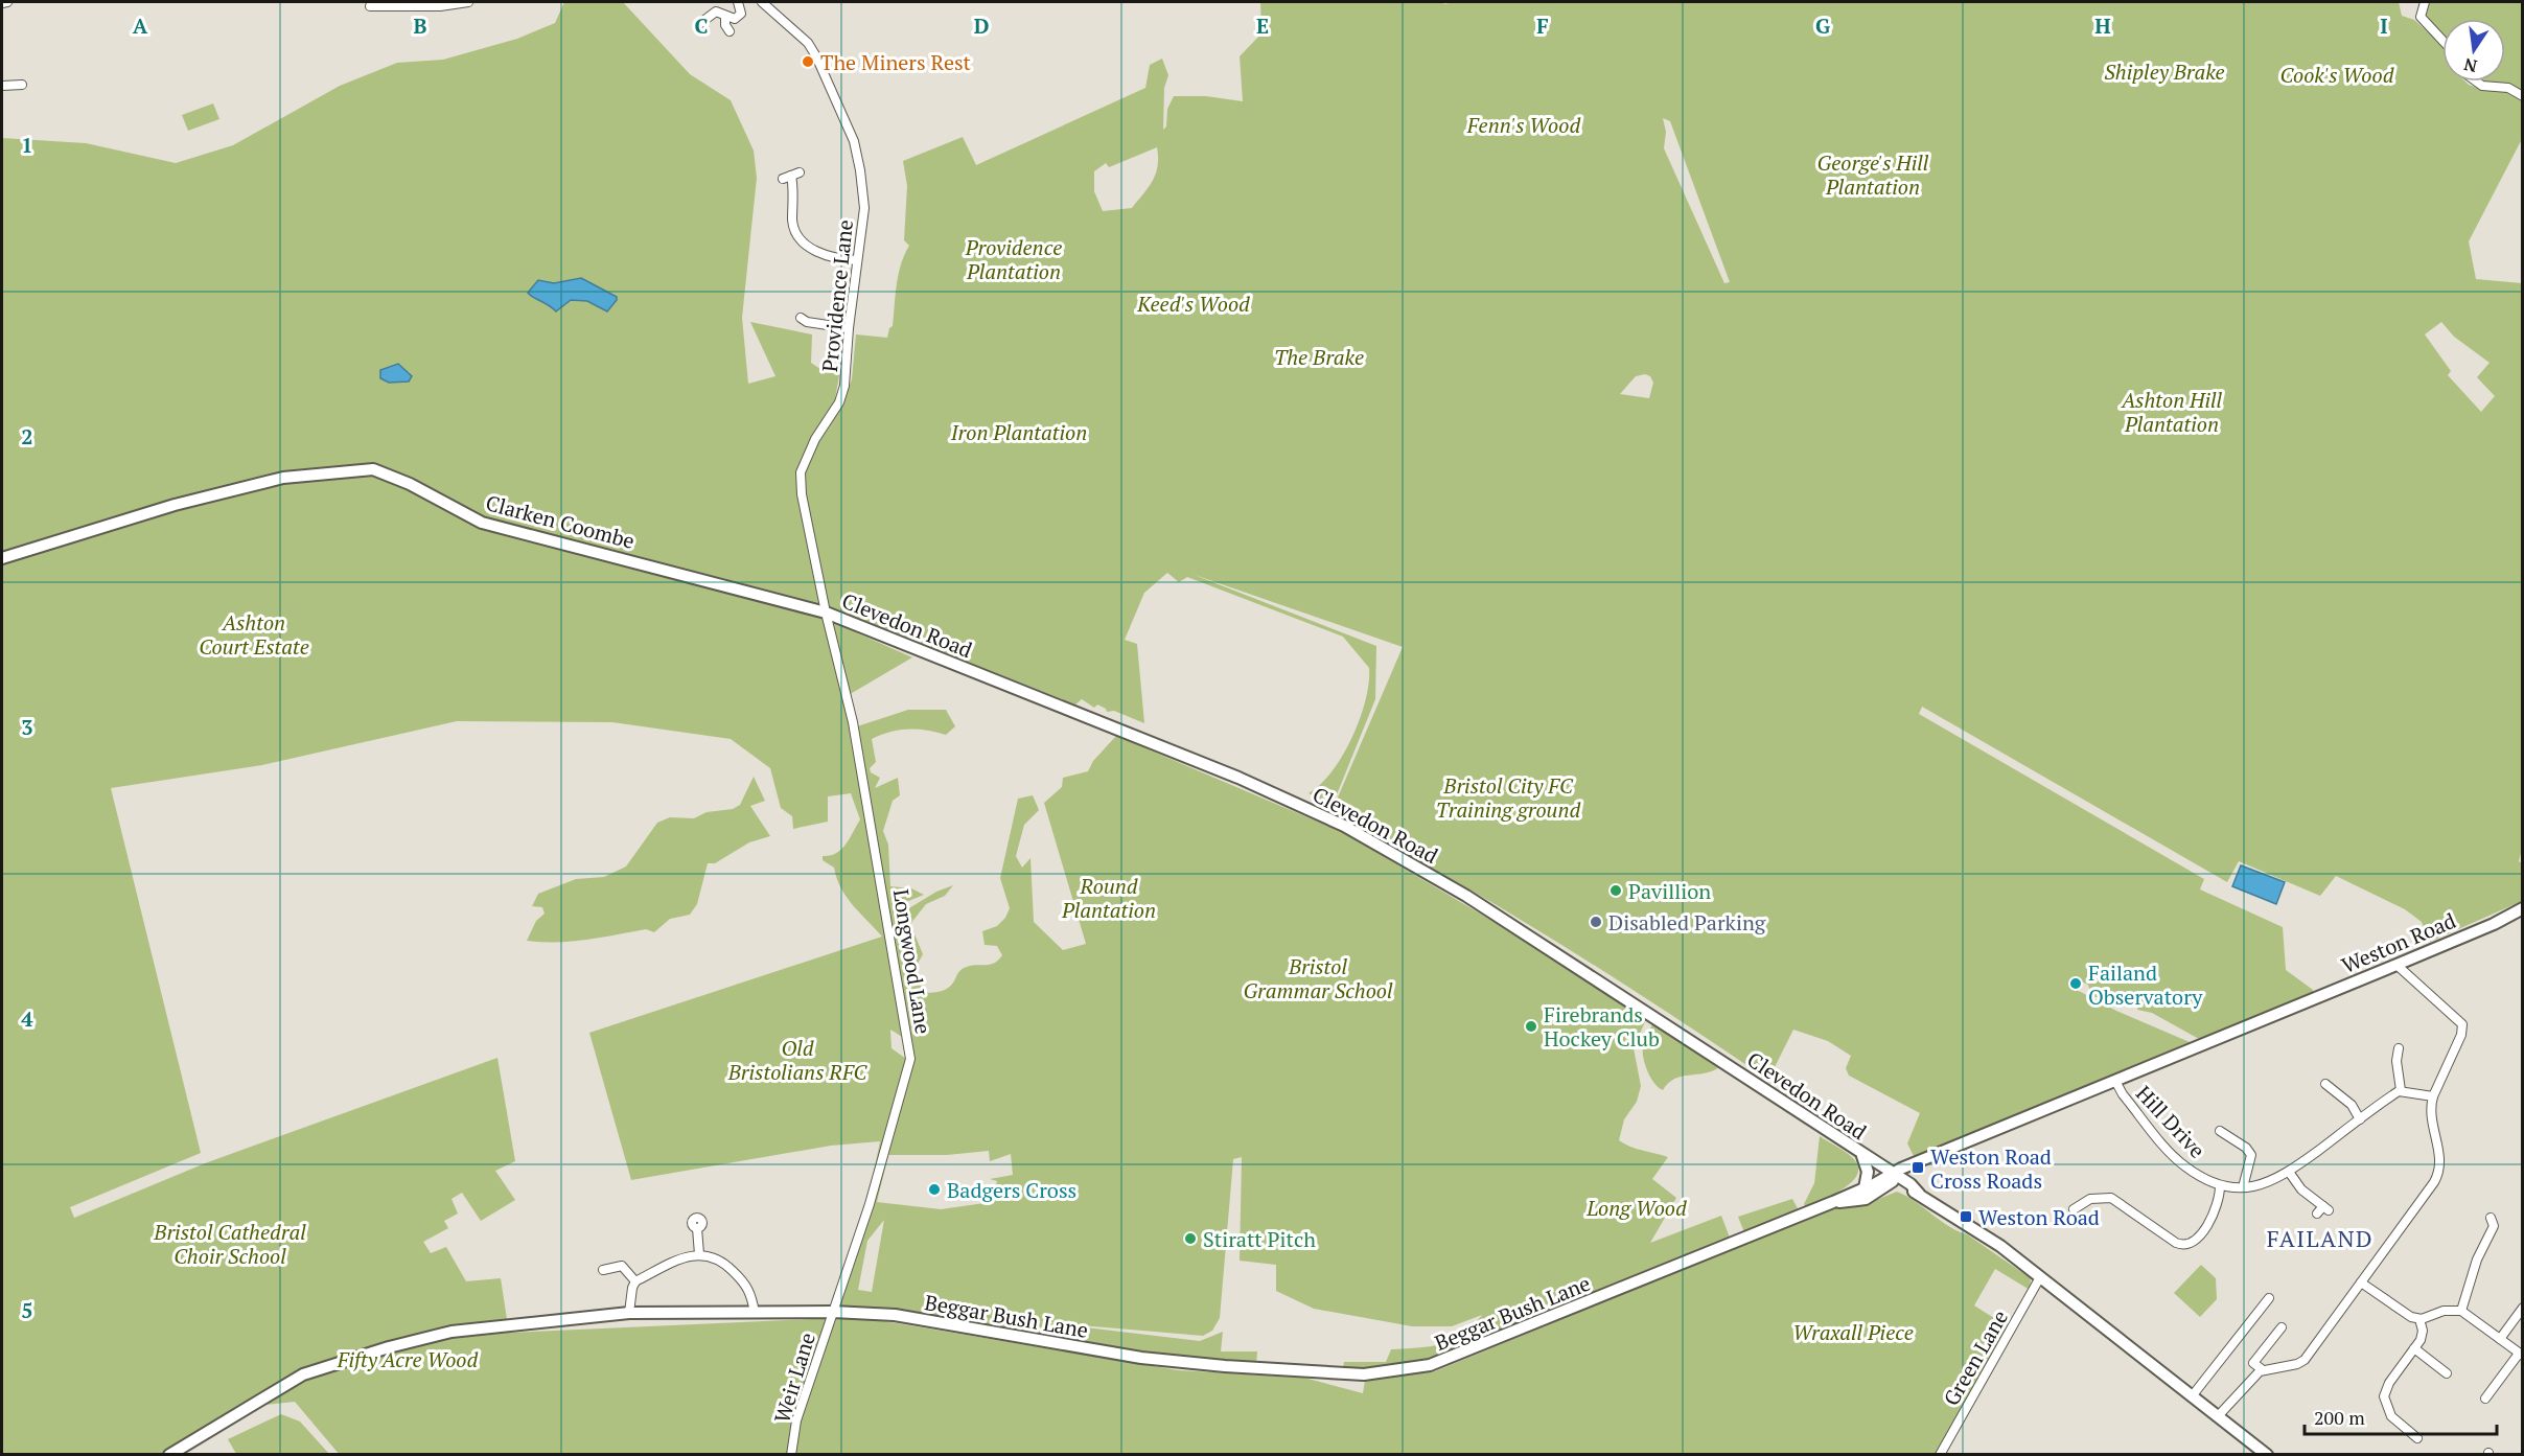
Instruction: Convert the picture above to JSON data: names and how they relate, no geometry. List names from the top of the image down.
{
  "streets": {
    "main road": [
      "Clarken Coombe",
      "Clevedon Road",
      "Weston Road",
      "Beggar Bush Lane"
    ],
    "street": [
      "Providence Lane",
      "Longwood Lane",
      "Hill Drive",
      "Green Lane",
      "Weir Lane"
    ]
  },
  "crossings": [
    ["Providence Lane", "Clarken Coombe"],
    ["Providence Lane", "Clevedon Road"],
    ["Providence Lane", "Longwood Lane"],
    ["Clarken Coombe", "Clevedon Road"],
    ["Clarken Coombe", "Longwood Lane"],
    ["Clevedon Road", "Weston Road"],
    ["Clevedon Road", "Longwood Lane"],
    ["Clevedon Road", "Beggar Bush Lane"],
    ["Clevedon Road", "Green Lane"],
    ["Weston Road", "Hill Drive"],
    ["Weston Road", "Beggar Bush Lane"],
    ["Longwood Lane", "Beggar Bush Lane"],
    ["Longwood Lane", "Weir Lane"],
    ["Beggar Bush Lane", "Weir Lane"]
  ],
  "districts": ["FAILAND"],
  "parks": [
    "Shipley Brake",
    "Cook's Wood",
    "Fenn's Wood",
    "George's Hill Plantation",
    "Providence Plantation",
    "Keed's Wood",
    "The Brake",
    "Ashton Hill Plantation",
    "Iron Plantation",
    "Ashton Court Estate",
    "Bristol City FC Training ground",
    "Round Plantation",
    "Bristol Grammar School",
    "Old Bristolians RFC",
    "Long Wood",
    "Bristol Cathedral Choir School",
    "Wraxall Piece",
    "Fifty Acre Wood"
  ],
  "places": {
    "other": [
      "The Miners Rest",
      "Pavillion",
      "Disabled Parking",
      "Failand Observatory",
      "Firebrands Hockey Club",
      "Badgers Cross",
      "Stiratt Pitch"
    ],
    "transit": ["Weston Road Cross Roads", "Weston Road"]
  },
  "scale_bar": "200 m",
  "north": "bottom",
  "grid": {
    "columns": [
      "A",
      "B",
      "C",
      "D",
      "E",
      "F",
      "G",
      "H",
      "I"
    ],
    "rows": [
      "1",
      "2",
      "3",
      "4",
      "5"
    ]
  }
}
